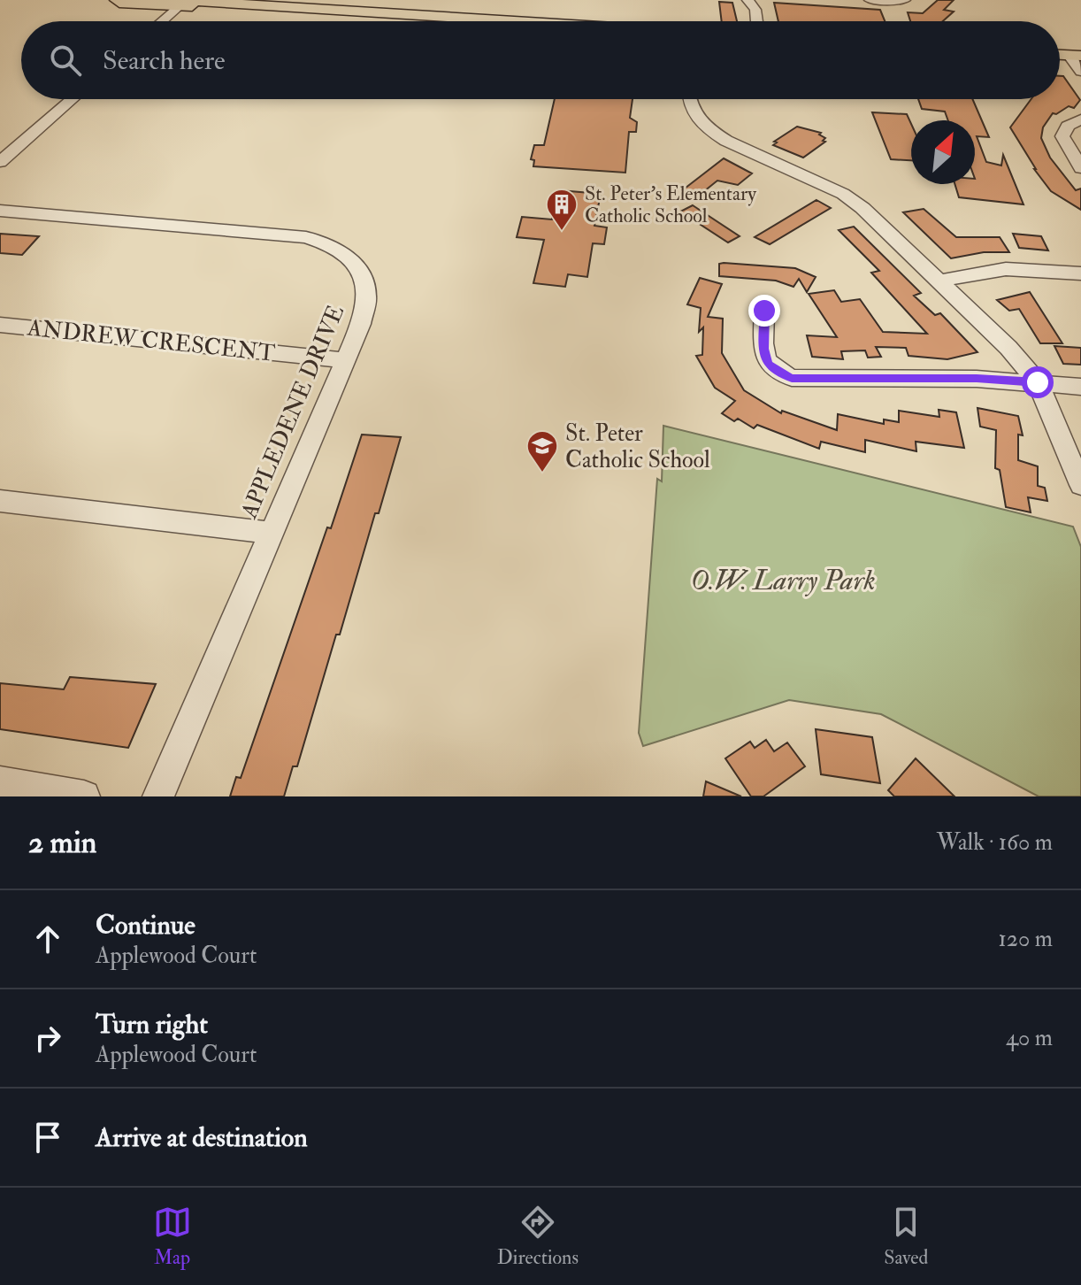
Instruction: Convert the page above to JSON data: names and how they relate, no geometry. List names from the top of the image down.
{
  "streets": {
    "street": ["ANDREW CRESCENT", "APPLEDENE DRIVE"]
  },
  "crossings": [
    ["ANDREW CRESCENT", "APPLEDENE DRIVE"]
  ],
  "parks": ["O.W. Larry Park"],
  "places": {
    "building": ["St. Peter's Elementary Catholic School"],
    "school or university": ["St. Peter Catholic School"]
  },
  "north": "top right",
  "page": {
    "search": "Search here",
    "heading": ["2 min", "Walk · 160 m"],
    "list": [
      ["Continue", "Applewood Court", "120 m"],
      ["Turn right", "Applewood Court", "40 m"],
      "Arrive at destination"
    ],
    "nav": ["Map", "Directions", "Saved"]
  }
}
